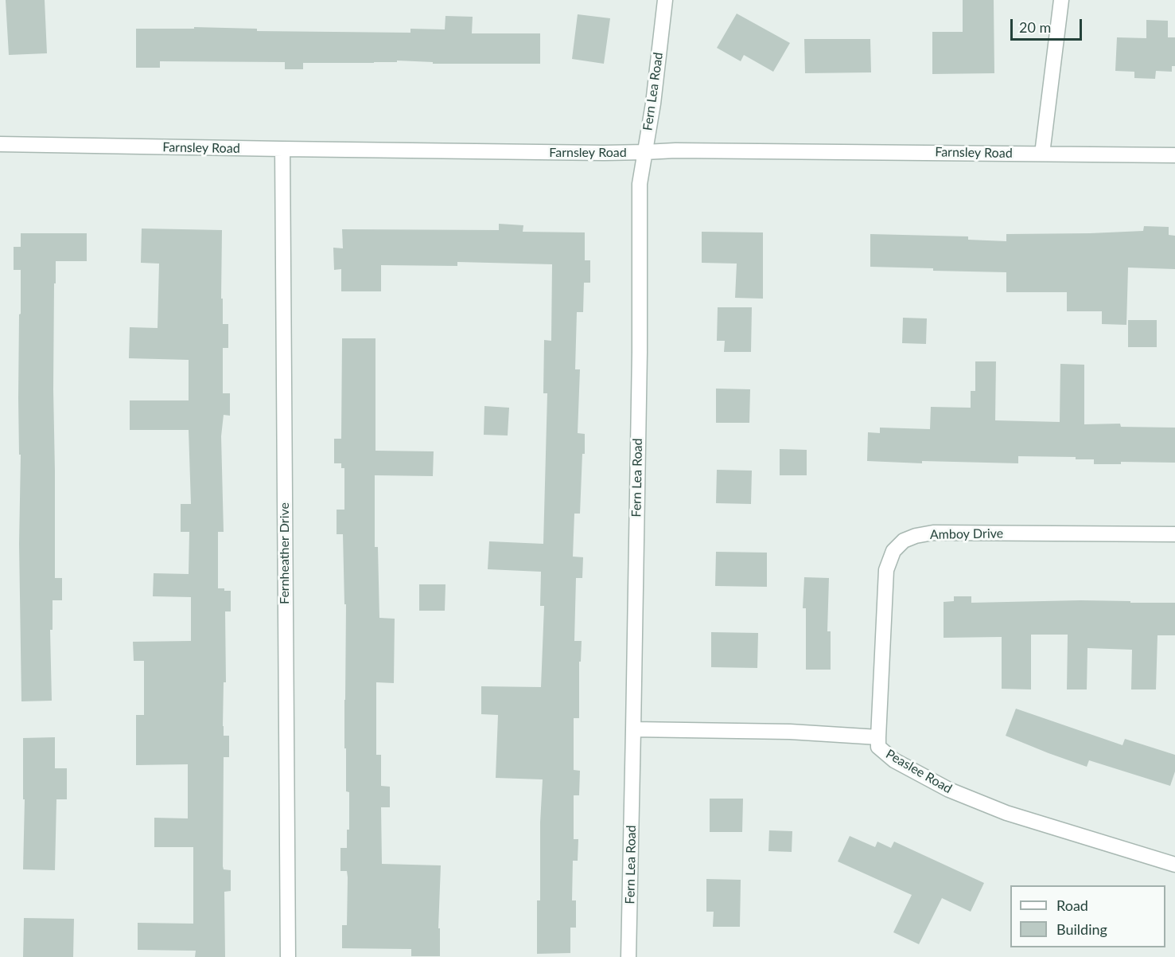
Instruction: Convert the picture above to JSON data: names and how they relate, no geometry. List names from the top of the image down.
{
  "streets": {
    "street": [
      "Fern Lea Road",
      "Farnsley Road",
      "Amboy Drive",
      "Fernheather Drive",
      "Peaslee Road"
    ]
  },
  "crossings": [
    ["Fern Lea Road", "Farnsley Road"],
    ["Fern Lea Road", "Peaslee Road"],
    ["Farnsley Road", "Fernheather Drive"],
    ["Amboy Drive", "Peaslee Road"]
  ],
  "legend": ["Road", "Building"],
  "scale_bar": "20 m"
}
